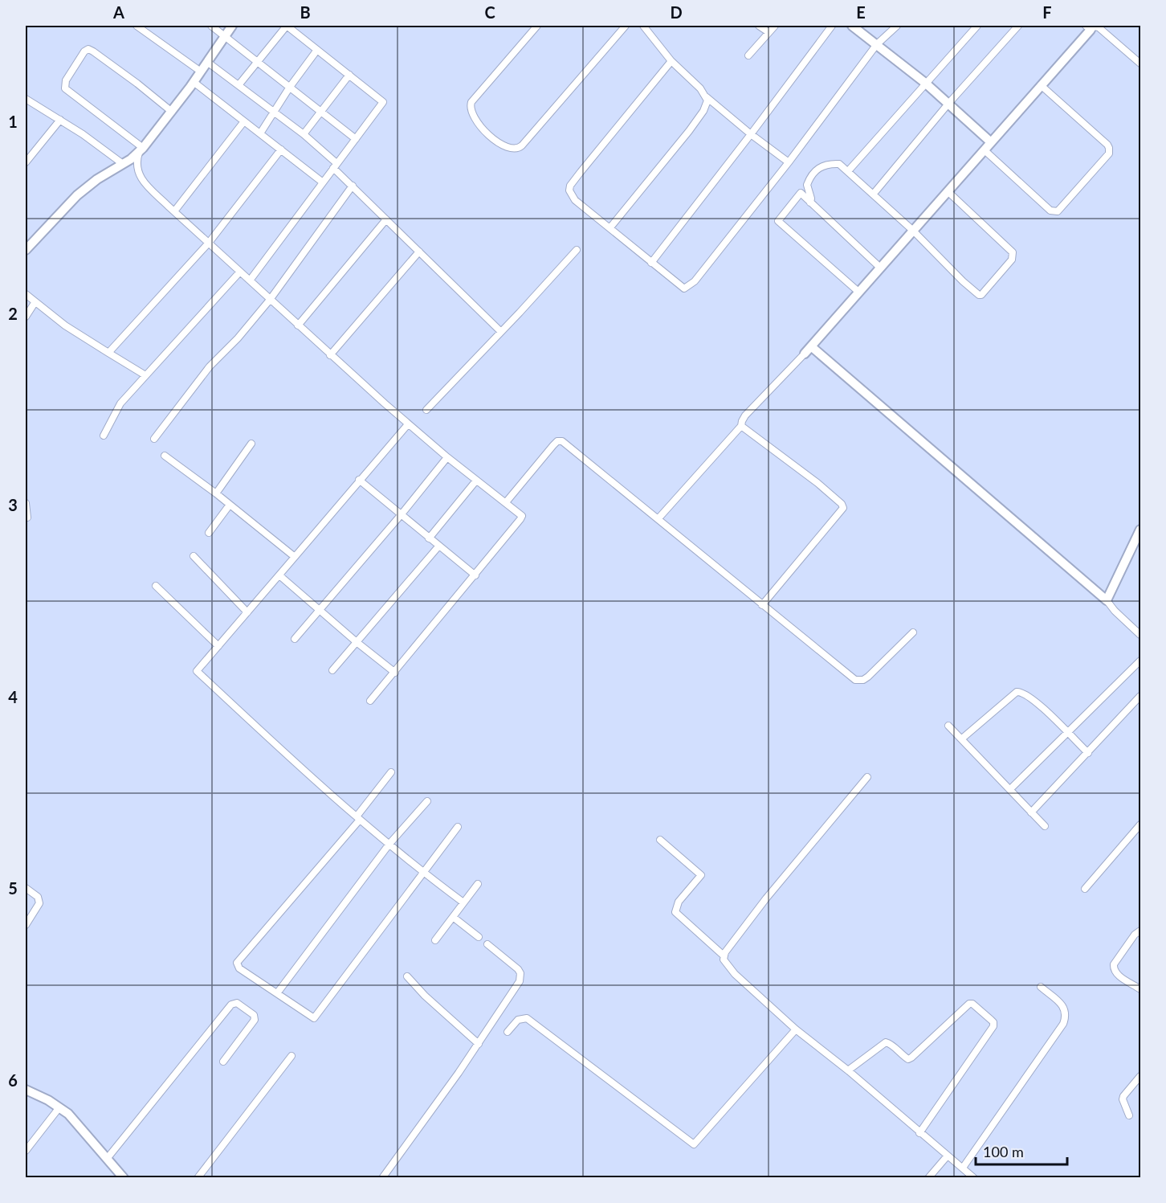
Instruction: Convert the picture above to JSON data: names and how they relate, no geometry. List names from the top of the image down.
{
  "scale_bar": "100 m",
  "grid": {
    "columns": [
      "A",
      "B",
      "C",
      "D",
      "E",
      "F"
    ],
    "rows": [
      "1",
      "2",
      "3",
      "4",
      "5",
      "6"
    ]
  }
}
